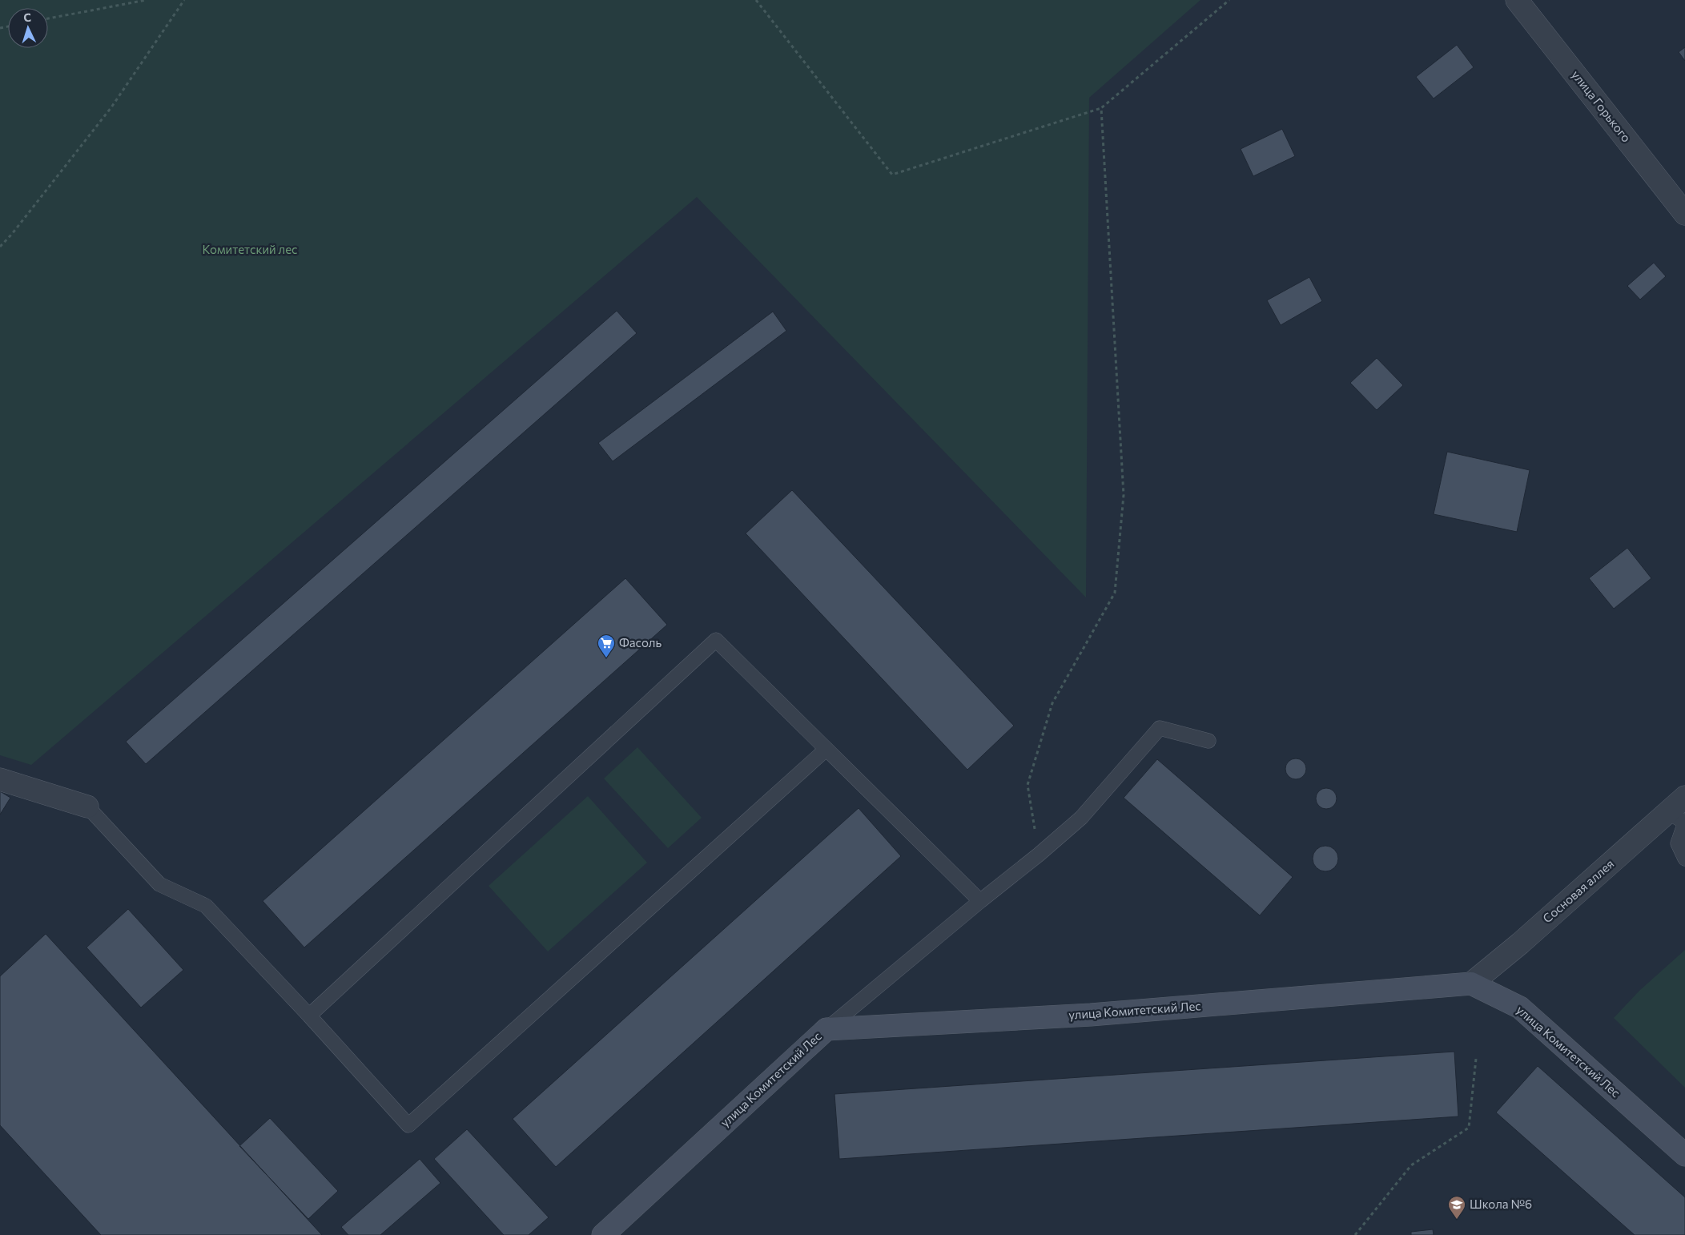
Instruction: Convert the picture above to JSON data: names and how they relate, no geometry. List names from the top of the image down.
{
  "streets": {
    "street": ["улица Горького", "Сосновая аллея", "улица Комитетский Лес"]
  },
  "crossings": [
    ["Сосновая аллея", "улица Комитетский Лес"]
  ],
  "parks": ["Комитетский лес"],
  "places": {
    "supermarket": ["Фасоль"],
    "school or university": ["Школа №6"]
  },
  "north": "top"
}
